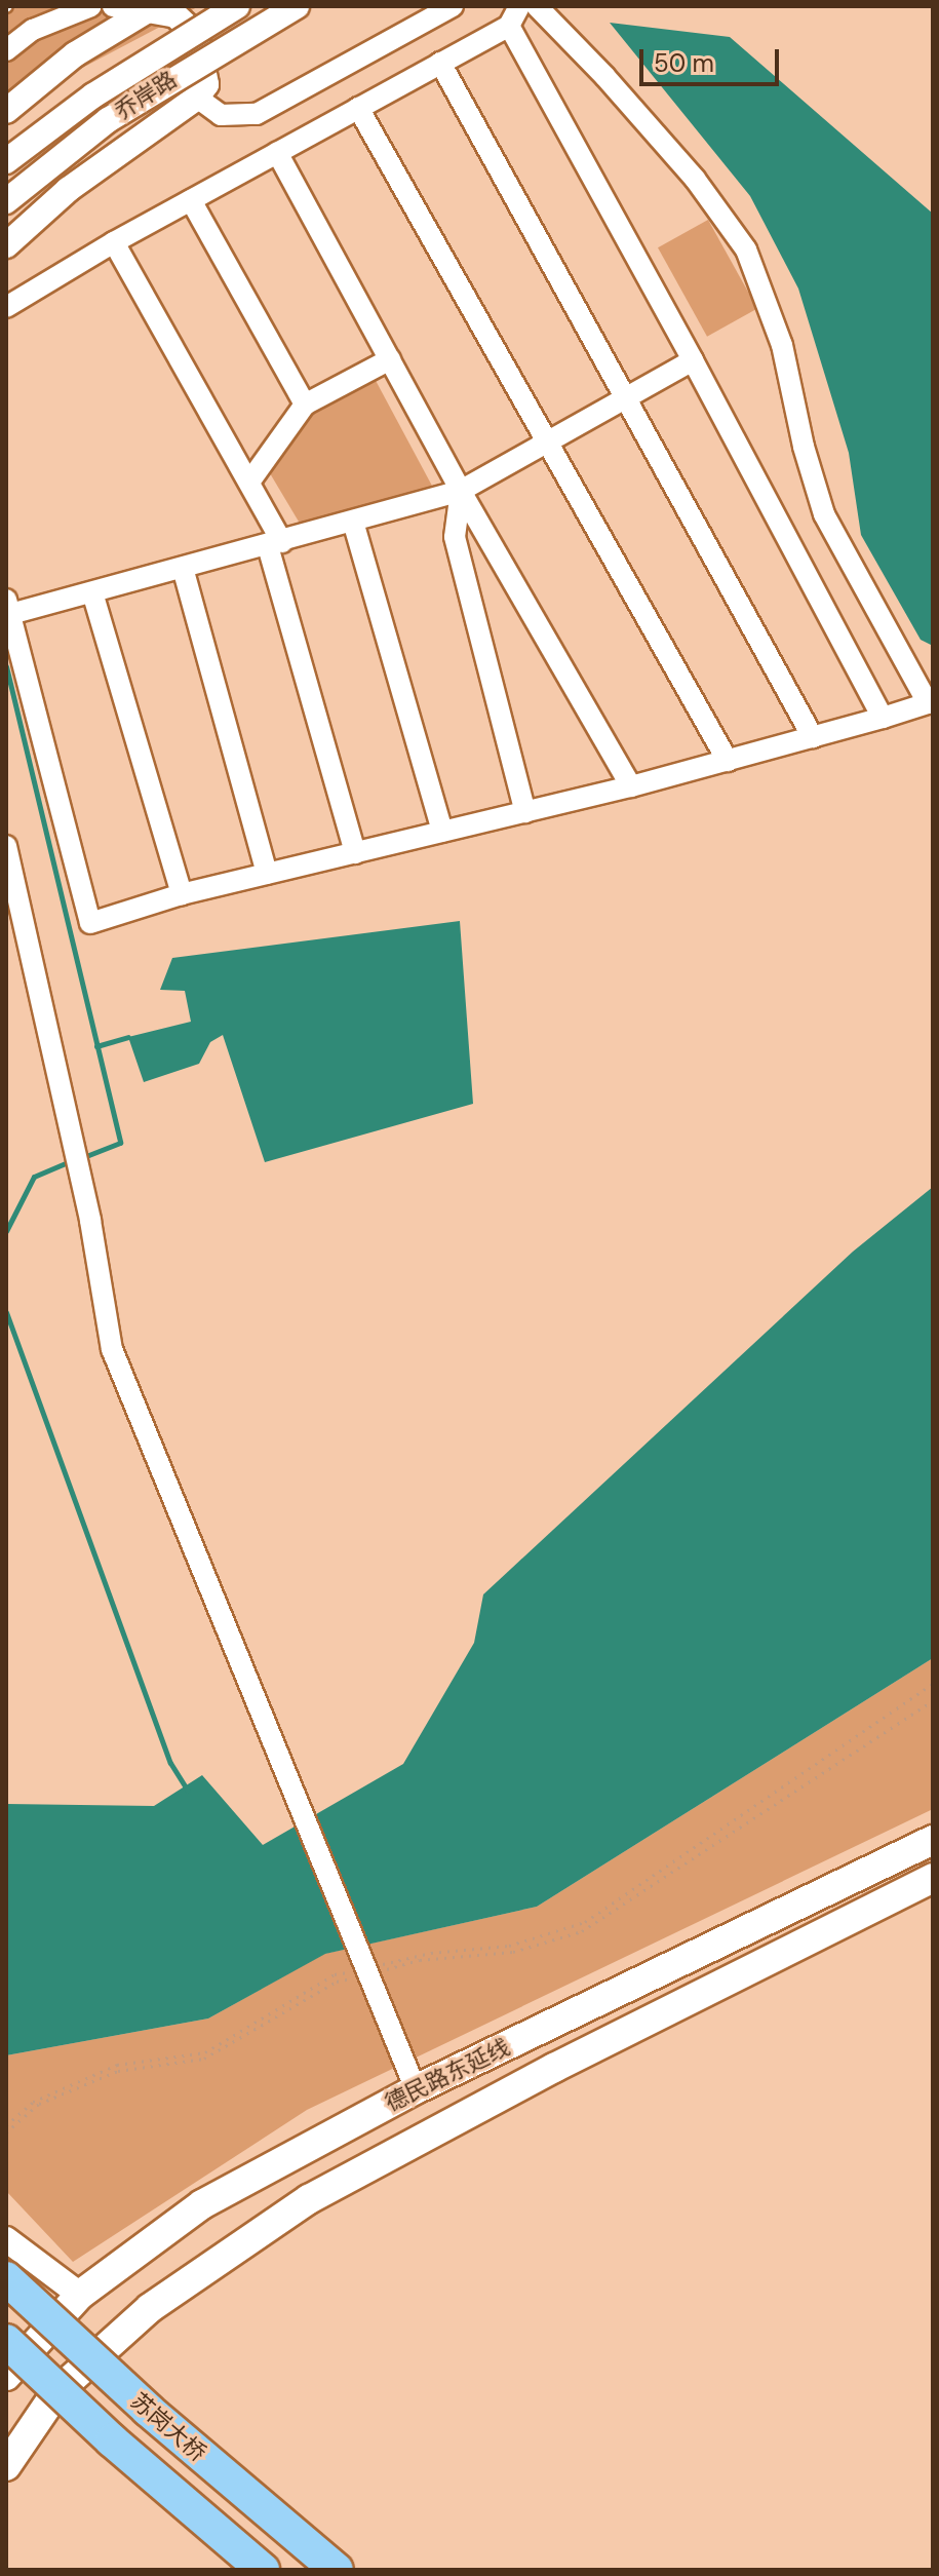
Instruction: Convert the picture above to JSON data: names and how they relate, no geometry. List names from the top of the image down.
{
  "streets": {
    "highway": ["苏岗大桥"],
    "main road": ["德民路东延线"],
    "street": ["乔岸路"]
  },
  "scale_bar": "50 m"
}
